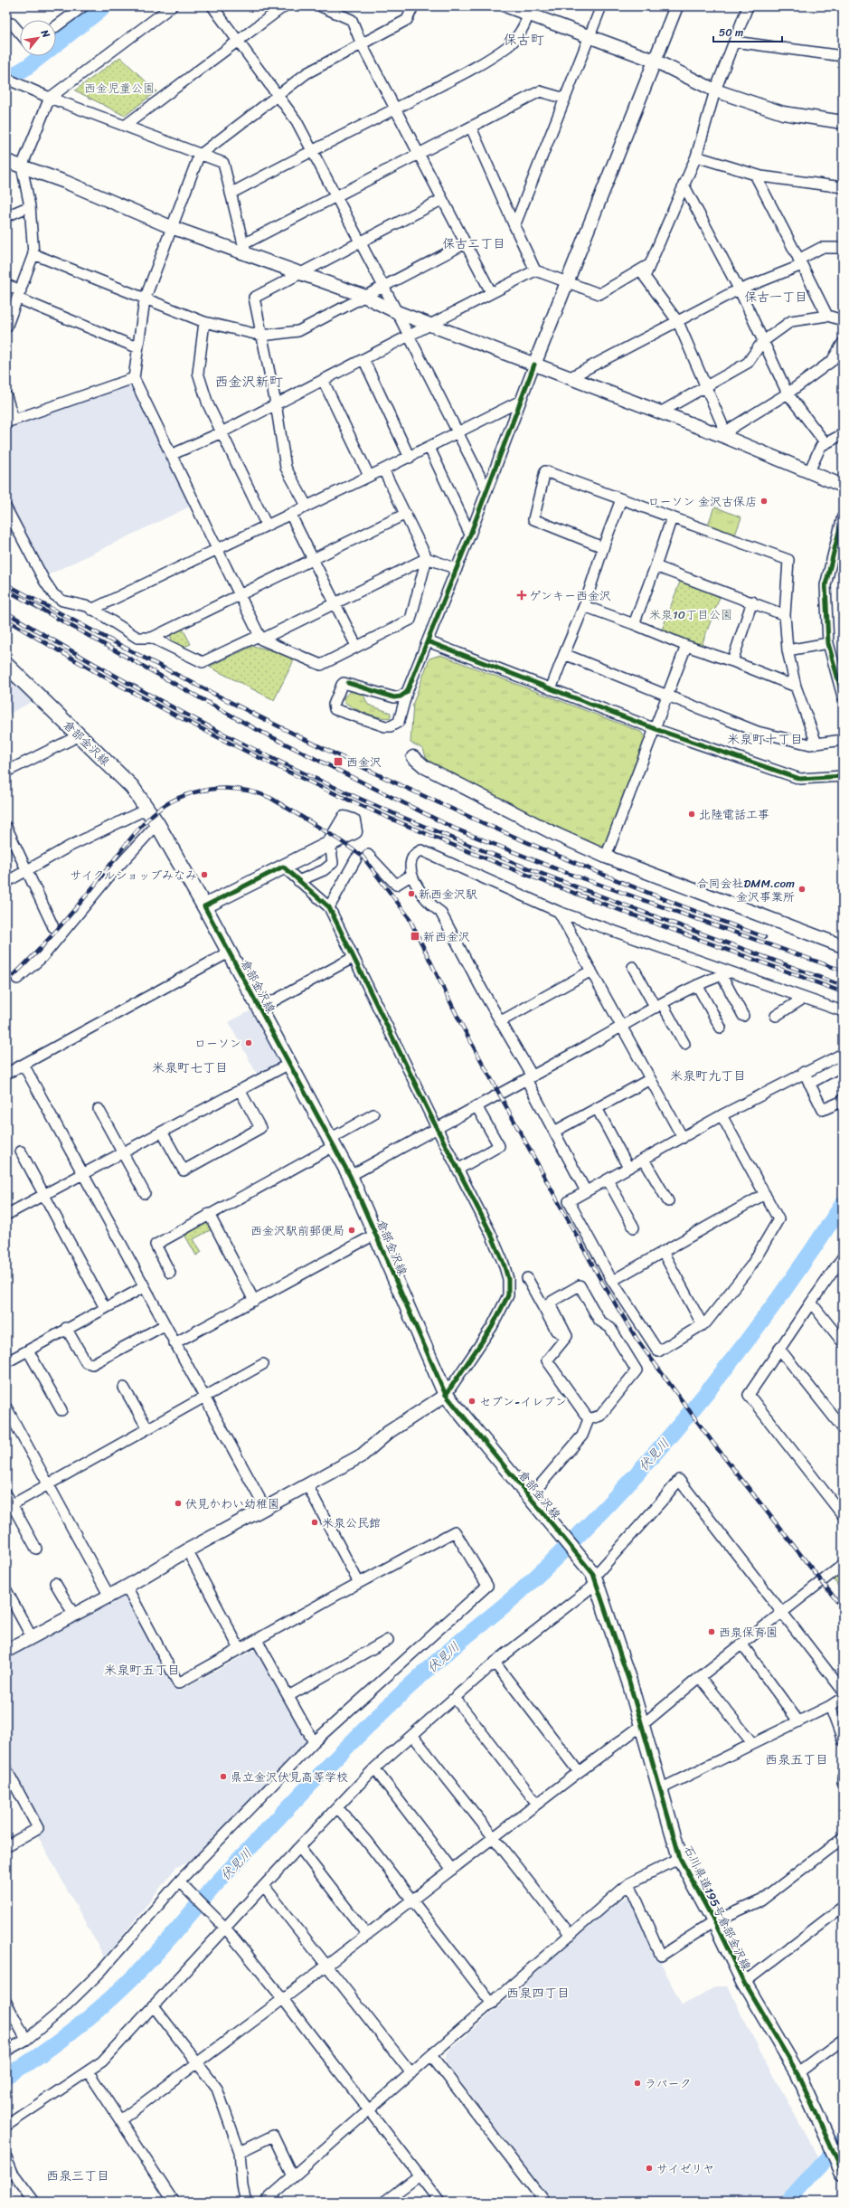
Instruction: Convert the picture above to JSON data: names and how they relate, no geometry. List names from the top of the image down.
{
  "streets": {
    "main road": ["倉部金沢線", "石川県道195号倉部金沢線"]
  },
  "crossings": [
    ["倉部金沢線", "石川県道195号倉部金沢線"]
  ],
  "districts": [
    "保古町",
    "保古二丁目",
    "保古一丁目",
    "西金沢新町",
    "米泉町十丁目",
    "米泉町七丁目",
    "米泉町九丁目",
    "米泉町五丁目",
    "西泉五丁目",
    "西泉四丁目",
    "西泉三丁目"
  ],
  "water": ["伏見川"],
  "parks": ["西金児童公園", "米泉10丁目公園"],
  "places": {
    "other": [
      "ローソン 金沢古保店",
      "北陸電話工事",
      "サイクルショップみなみ",
      "合同会社DMM.com 金沢事業所",
      "新西金沢駅",
      "ローソン",
      "西金沢駅前郵便局",
      "セブン-イレブン",
      "伏見かわい幼稚園",
      "米泉公民館",
      "西泉保育園",
      "県立金沢伏見高等学校",
      "ラパーク",
      "サイゼリヤ"
    ],
    "health": ["ゲンキー西金沢"],
    "transit": ["西金沢", "新西金沢"]
  },
  "scale_bar": "50 m",
  "north": "top right"
}
